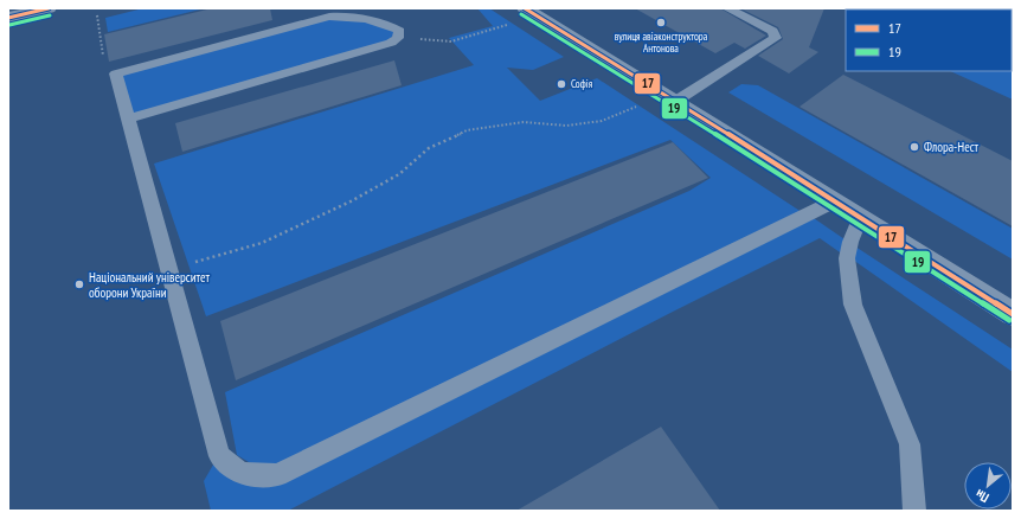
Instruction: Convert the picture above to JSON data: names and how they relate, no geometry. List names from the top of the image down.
{
  "places": [
    "вулиця авіаконструктора Антонова",
    "Софія",
    "Флора-Нест",
    "Національний університет оборони України"
  ],
  "lines": ["transit line 17", "transit line 19"],
  "legend": ["17", "19"],
  "north": "bottom left"
}
